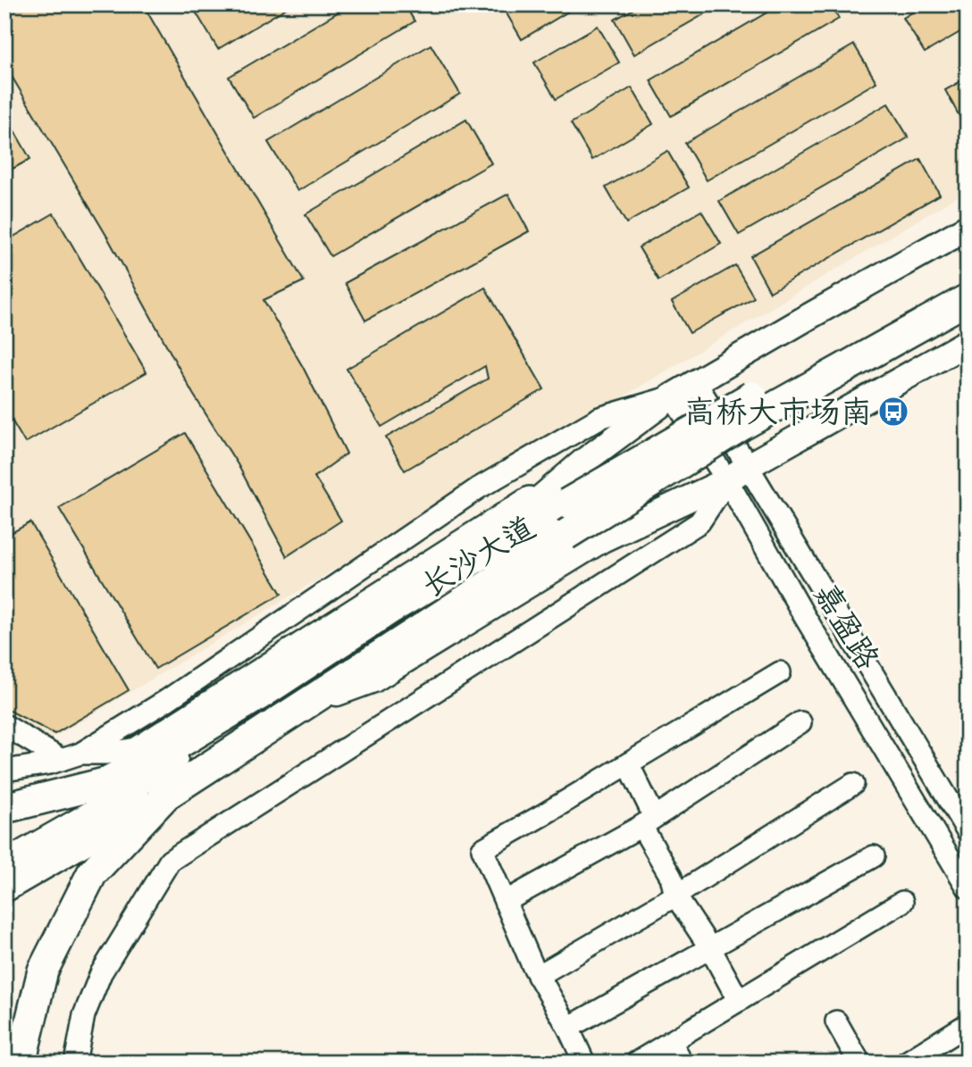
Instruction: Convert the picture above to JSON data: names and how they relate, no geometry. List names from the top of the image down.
{
  "streets": {
    "highway": ["长沙大道"],
    "street": ["嘉盈路"]
  },
  "places": {
    "bus stop": ["高桥大市场南"]
  }
}
